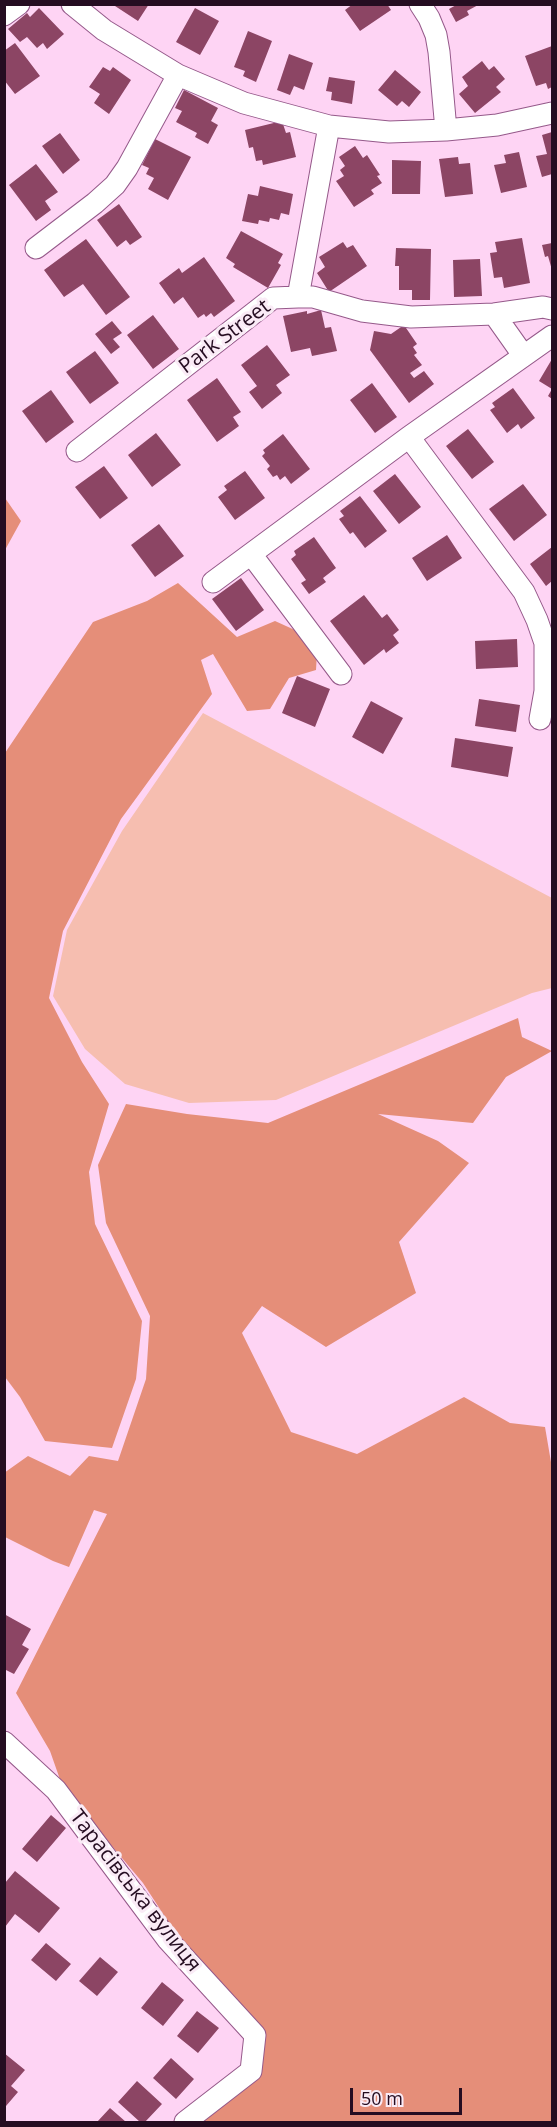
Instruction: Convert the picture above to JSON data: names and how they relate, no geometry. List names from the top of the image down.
{
  "streets": {
    "street": ["Park Street", "Тарасівська вулиця"]
  },
  "scale_bar": "50 m"
}
